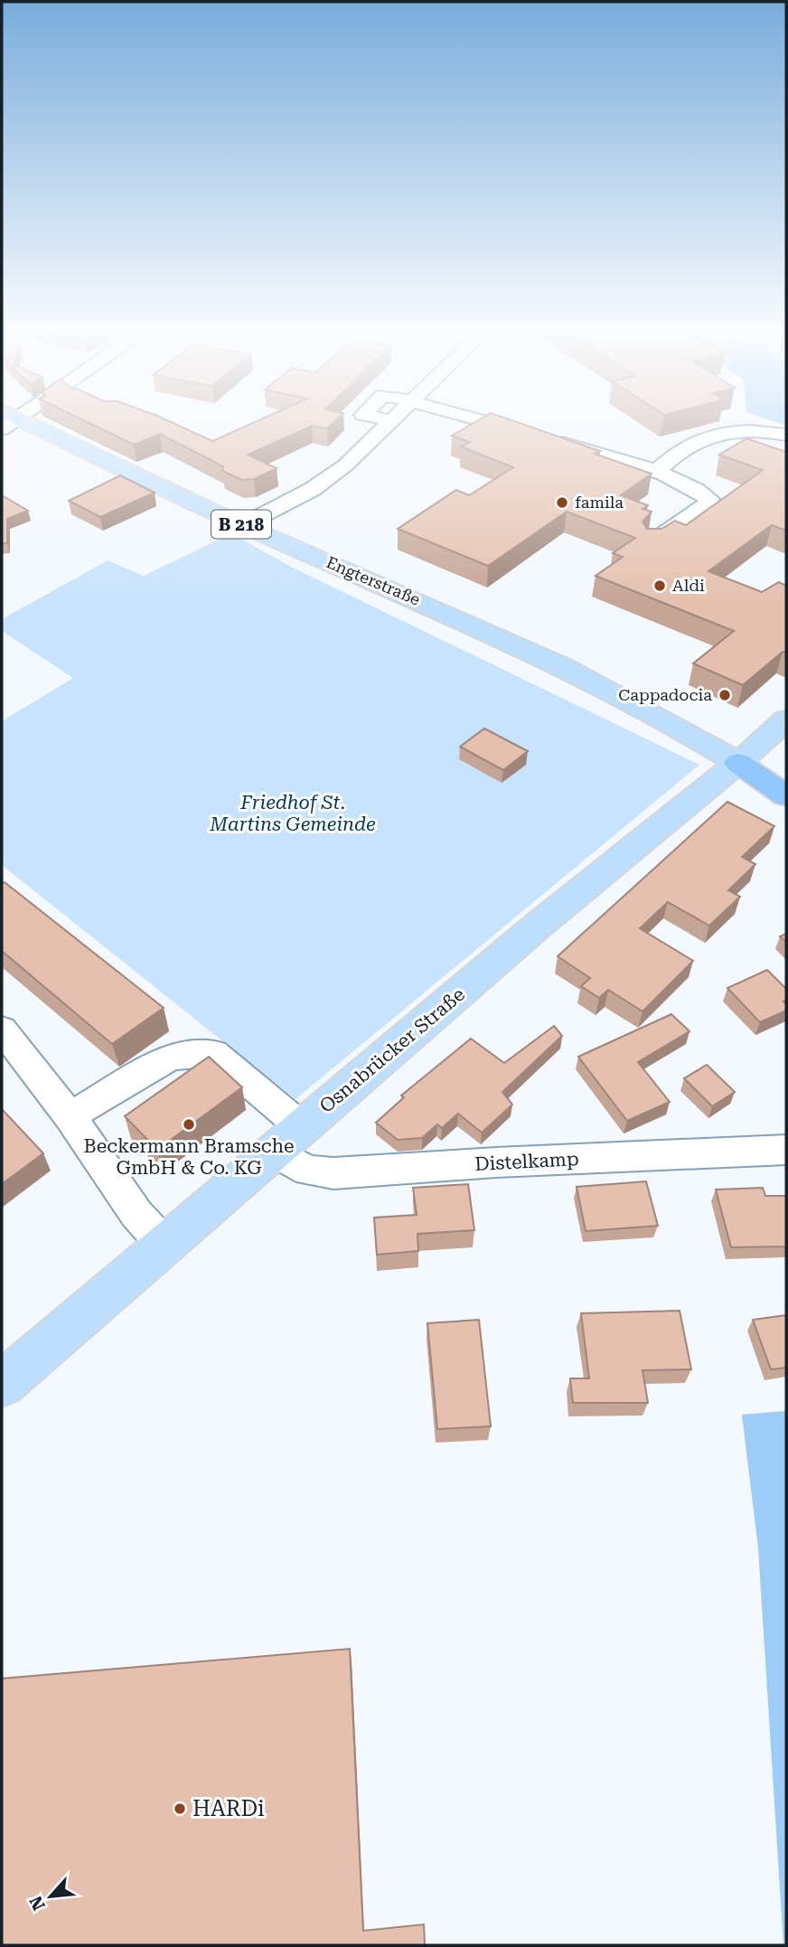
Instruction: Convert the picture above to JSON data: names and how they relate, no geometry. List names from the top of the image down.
{
  "streets": {
    "highway": ["B 218"],
    "main road": ["Engterstraße", "Osnabrücker Straße"],
    "street": ["Distelkamp"]
  },
  "crossings": [
    ["B 218", "Engterstraße"],
    ["B 218", "Osnabrücker Straße"],
    ["Engterstraße", "Osnabrücker Straße"],
    ["Osnabrücker Straße", "Distelkamp"]
  ],
  "parks": ["Friedhof St. Martins Gemeinde"],
  "places": [
    "famila",
    "Aldi",
    "Cappadocia",
    "Beckermann Bramsche GmbH & Co. KG",
    "HARDi"
  ],
  "north": "bottom left"
}
